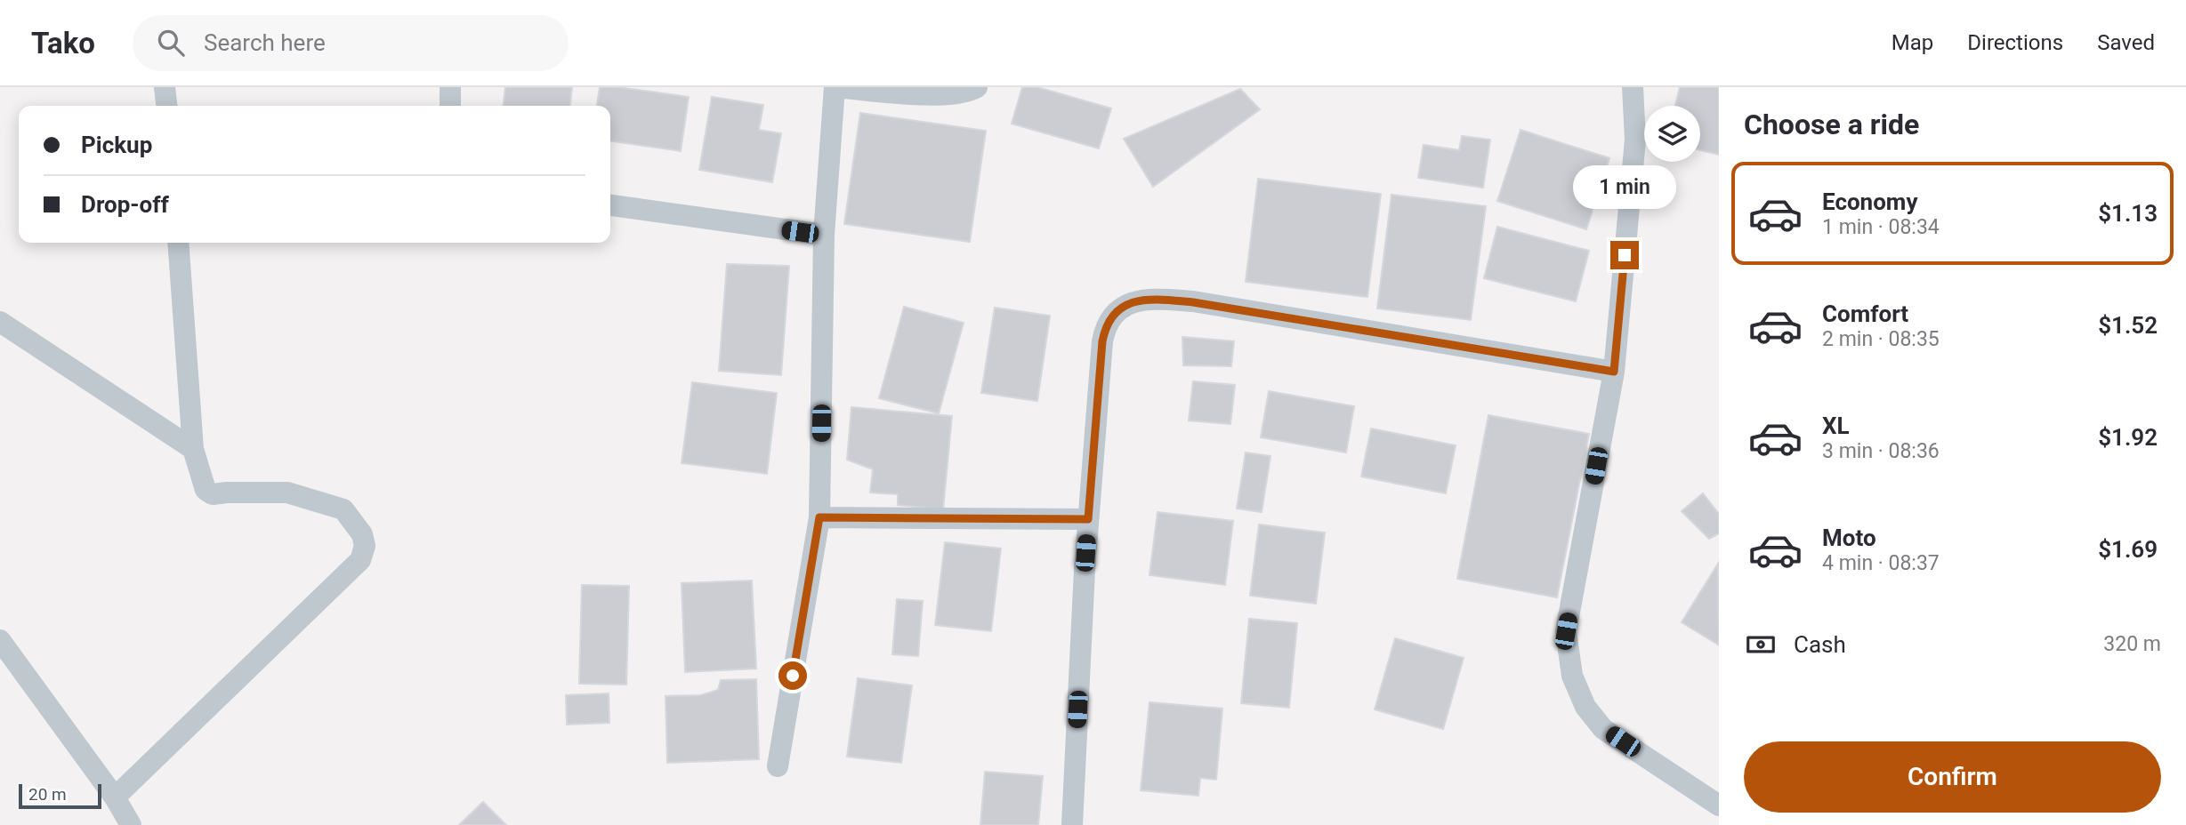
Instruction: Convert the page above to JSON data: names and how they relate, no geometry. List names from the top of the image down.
{
  "scale_bar": "20 m",
  "page": {
    "header": "Tako",
    "search": "Search here",
    "nav": ["Map", "Directions", "Saved"],
    "heading": "Choose a ride",
    "banner": ["Pickup", "Drop-off"],
    "list": [
      {
        "name": "Economy",
        "note": "1 min · 08:34",
        "value": "$1.13"
      },
      {
        "name": "Comfort",
        "note": "2 min · 08:35",
        "value": "$1.52"
      },
      {
        "name": "XL",
        "note": "3 min · 08:36",
        "value": "$1.92"
      },
      {
        "name": "Moto",
        "note": "4 min · 08:37",
        "value": "$1.69"
      }
    ],
    "bubble": "1 min",
    "pay": ["Cash", "320 m"],
    "buttons": "Confirm",
    "scale": "20 m"
  }
}
